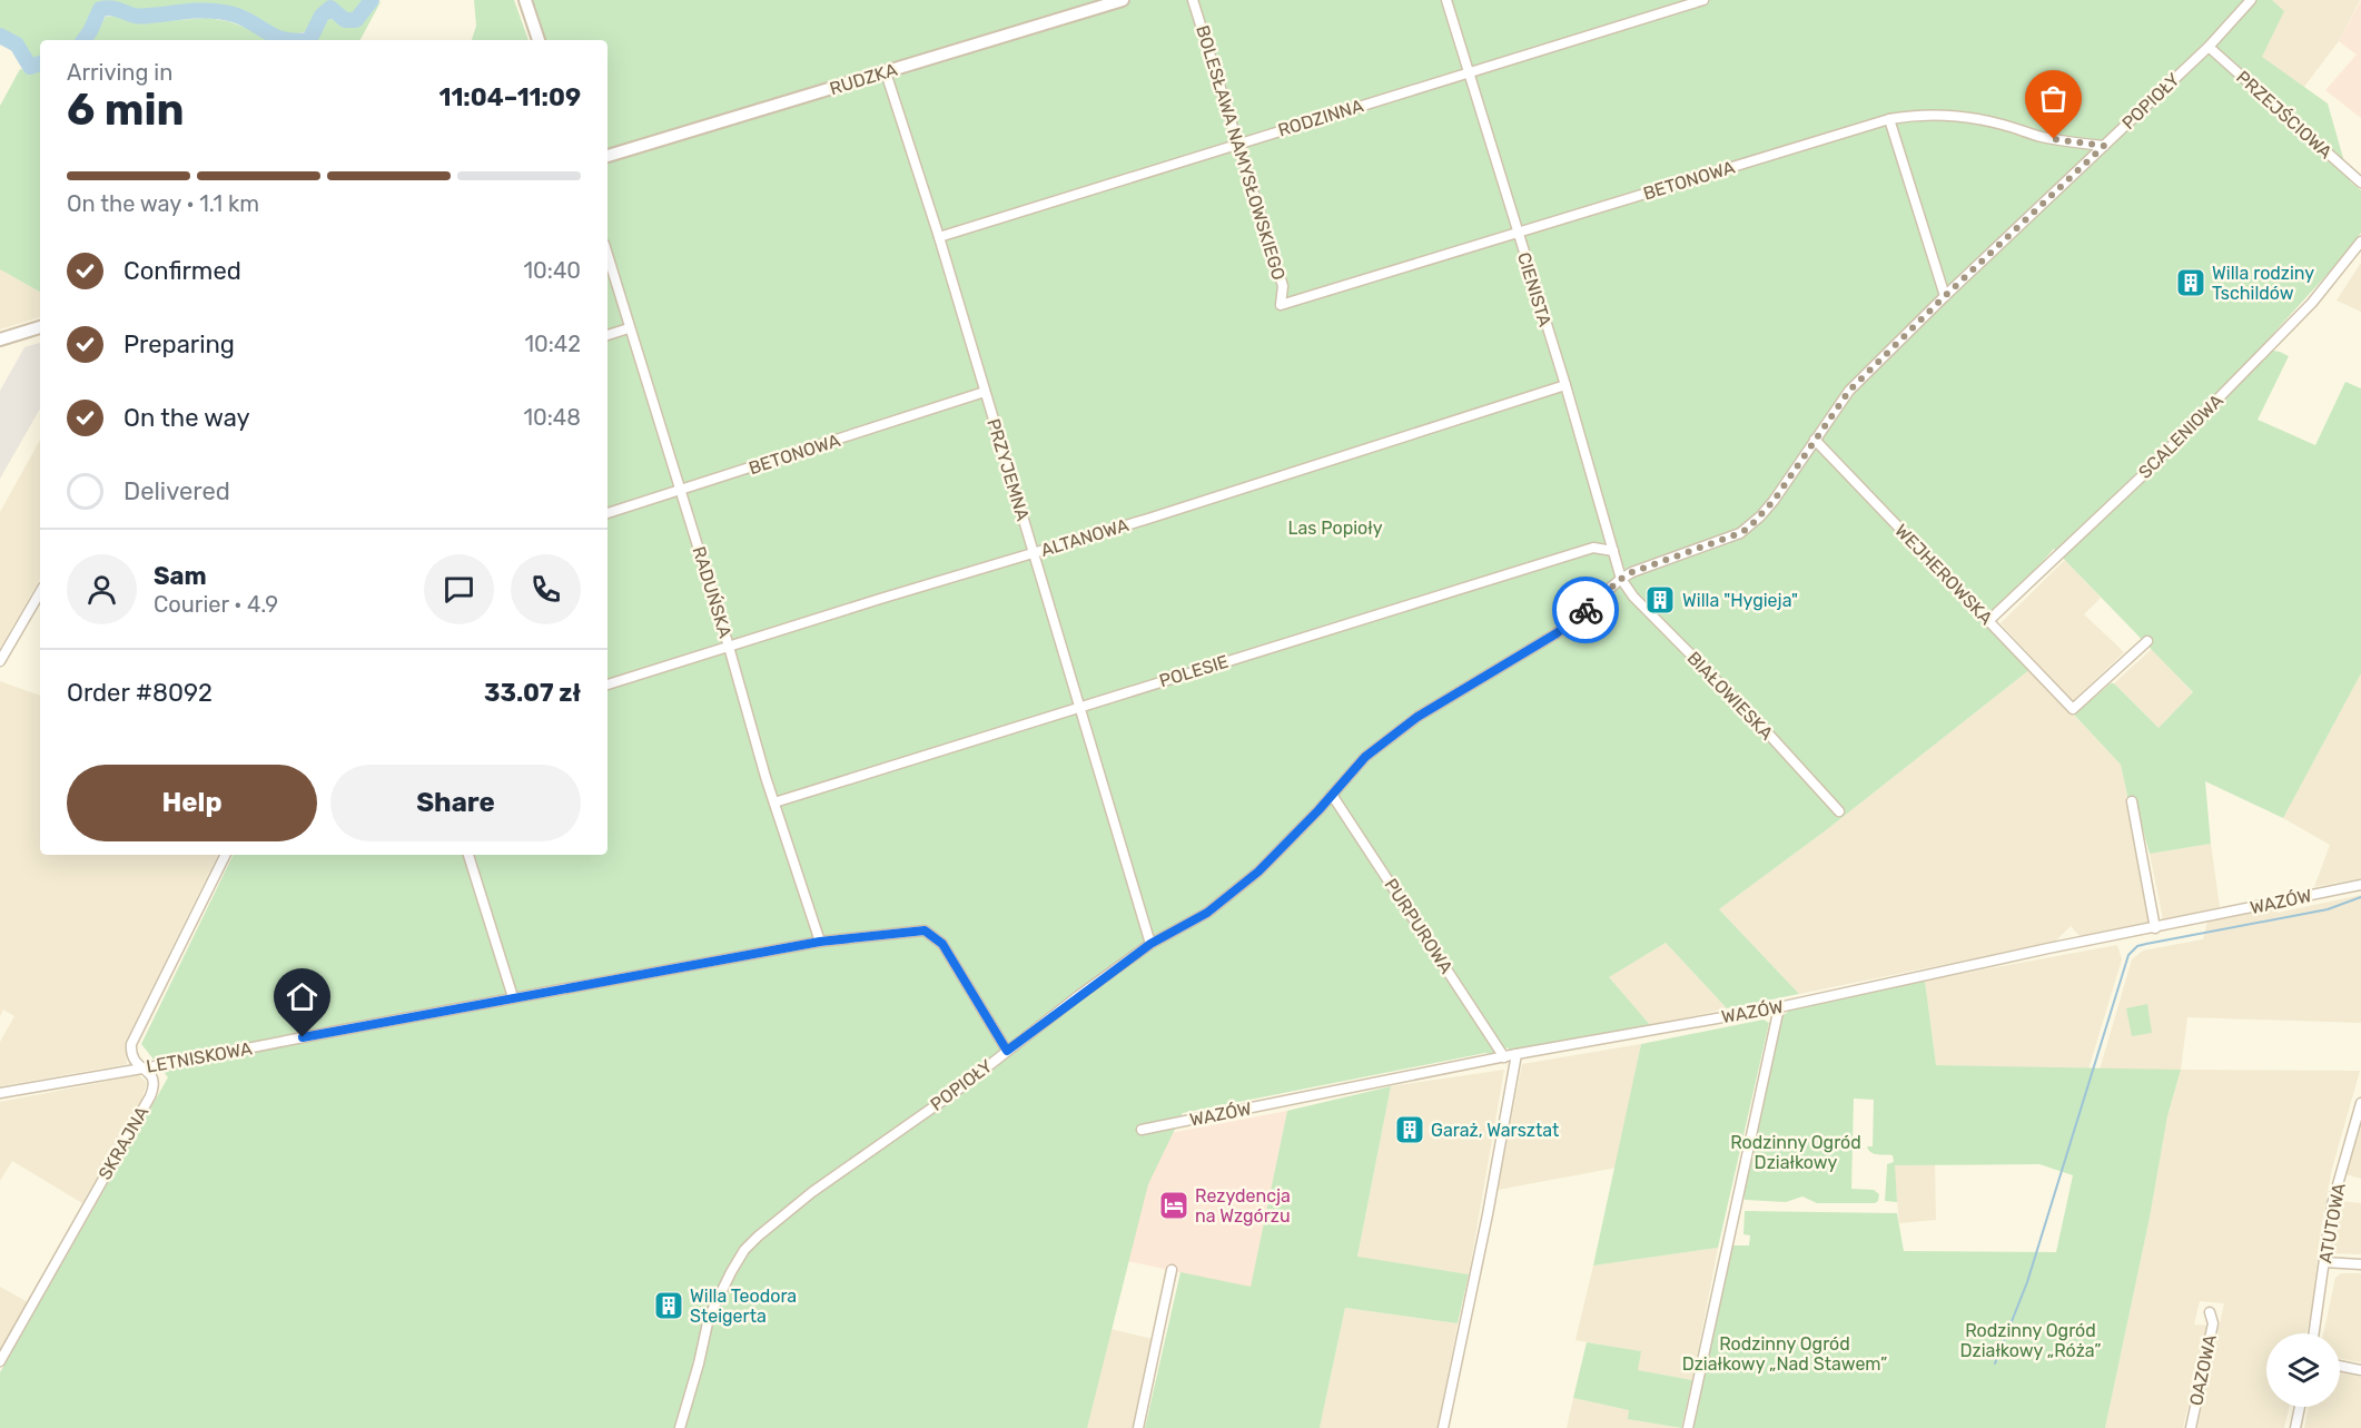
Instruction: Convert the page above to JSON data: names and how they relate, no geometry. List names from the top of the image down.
{
  "streets": {
    "street": [
      "RUDZKA",
      "POPIOŁY",
      "PRZEJŚCIOWA",
      "RODZINNA",
      "BOLESŁAWA NAMYSŁOWSKIEGO",
      "BETONOWA",
      "CIENISTA",
      "SCALENIOWA",
      "PRZYJEMNA",
      "ALTANOWA",
      "WEJHEROWSKA",
      "RADUŃSKA",
      "POLESIE",
      "BIAŁOWIESKA",
      "WAZÓW",
      "PURPUROWA",
      "LETNISKOWA",
      "SKRAJNA",
      "ATUTOWA",
      "OAZOWA"
    ]
  },
  "crossings": [
    ["RUDZKA", "PRZYJEMNA"],
    ["POPIOŁY", "PRZEJŚCIOWA"],
    ["POPIOŁY", "BETONOWA"],
    ["POPIOŁY", "CIENISTA"],
    ["POPIOŁY", "PRZYJEMNA"],
    ["POPIOŁY", "WEJHEROWSKA"],
    ["POPIOŁY", "BIAŁOWIESKA"],
    ["POPIOŁY", "PURPUROWA"],
    ["POPIOŁY", "LETNISKOWA"],
    ["RODZINNA", "BOLESŁAWA NAMYSŁOWSKIEGO"],
    ["RODZINNA", "CIENISTA"],
    ["RODZINNA", "PRZYJEMNA"],
    ["BOLESŁAWA NAMYSŁOWSKIEGO", "BETONOWA"],
    ["BETONOWA", "CIENISTA"],
    ["BETONOWA", "PRZYJEMNA"],
    ["BETONOWA", "RADUŃSKA"],
    ["CIENISTA", "ALTANOWA"],
    ["CIENISTA", "POLESIE"],
    ["CIENISTA", "BIAŁOWIESKA"],
    ["SCALENIOWA", "WEJHEROWSKA"],
    ["PRZYJEMNA", "ALTANOWA"],
    ["PRZYJEMNA", "POLESIE"],
    ["ALTANOWA", "RADUŃSKA"],
    ["RADUŃSKA", "POLESIE"],
    ["RADUŃSKA", "LETNISKOWA"],
    ["WAZÓW", "PURPUROWA"],
    ["LETNISKOWA", "SKRAJNA"]
  ],
  "parks": [
    "Las Popioły",
    "Rodzinny Ogród Działkowy",
    "Rodzinny Ogród Działkowy „Róża”",
    "Rodzinny Ogród Działkowy „Nad Stawem”"
  ],
  "places": {
    "building": [
      "Willa rodziny Tschildów",
      "Willa \"Hygieja\"",
      "Garaż, Warsztat",
      "Willa Teodora Steigerta"
    ],
    "hotel": ["Rezydencja na Wzgórzu"]
  },
  "page": {
    "heading": ["6 min", "Arriving in", "11:04–11:09"],
    "panel": [
      "Sam",
      "Courier · 4.9",
      "Order #8092",
      "33.07 zł"
    ],
    "bar": "On the way · 1.1 km",
    "list": [
      ["Confirmed", "10:40"],
      ["Preparing", "10:42"],
      ["On the way", "10:48"],
      "Delivered"
    ],
    "buttons": ["Help", "Share"]
  }
}
